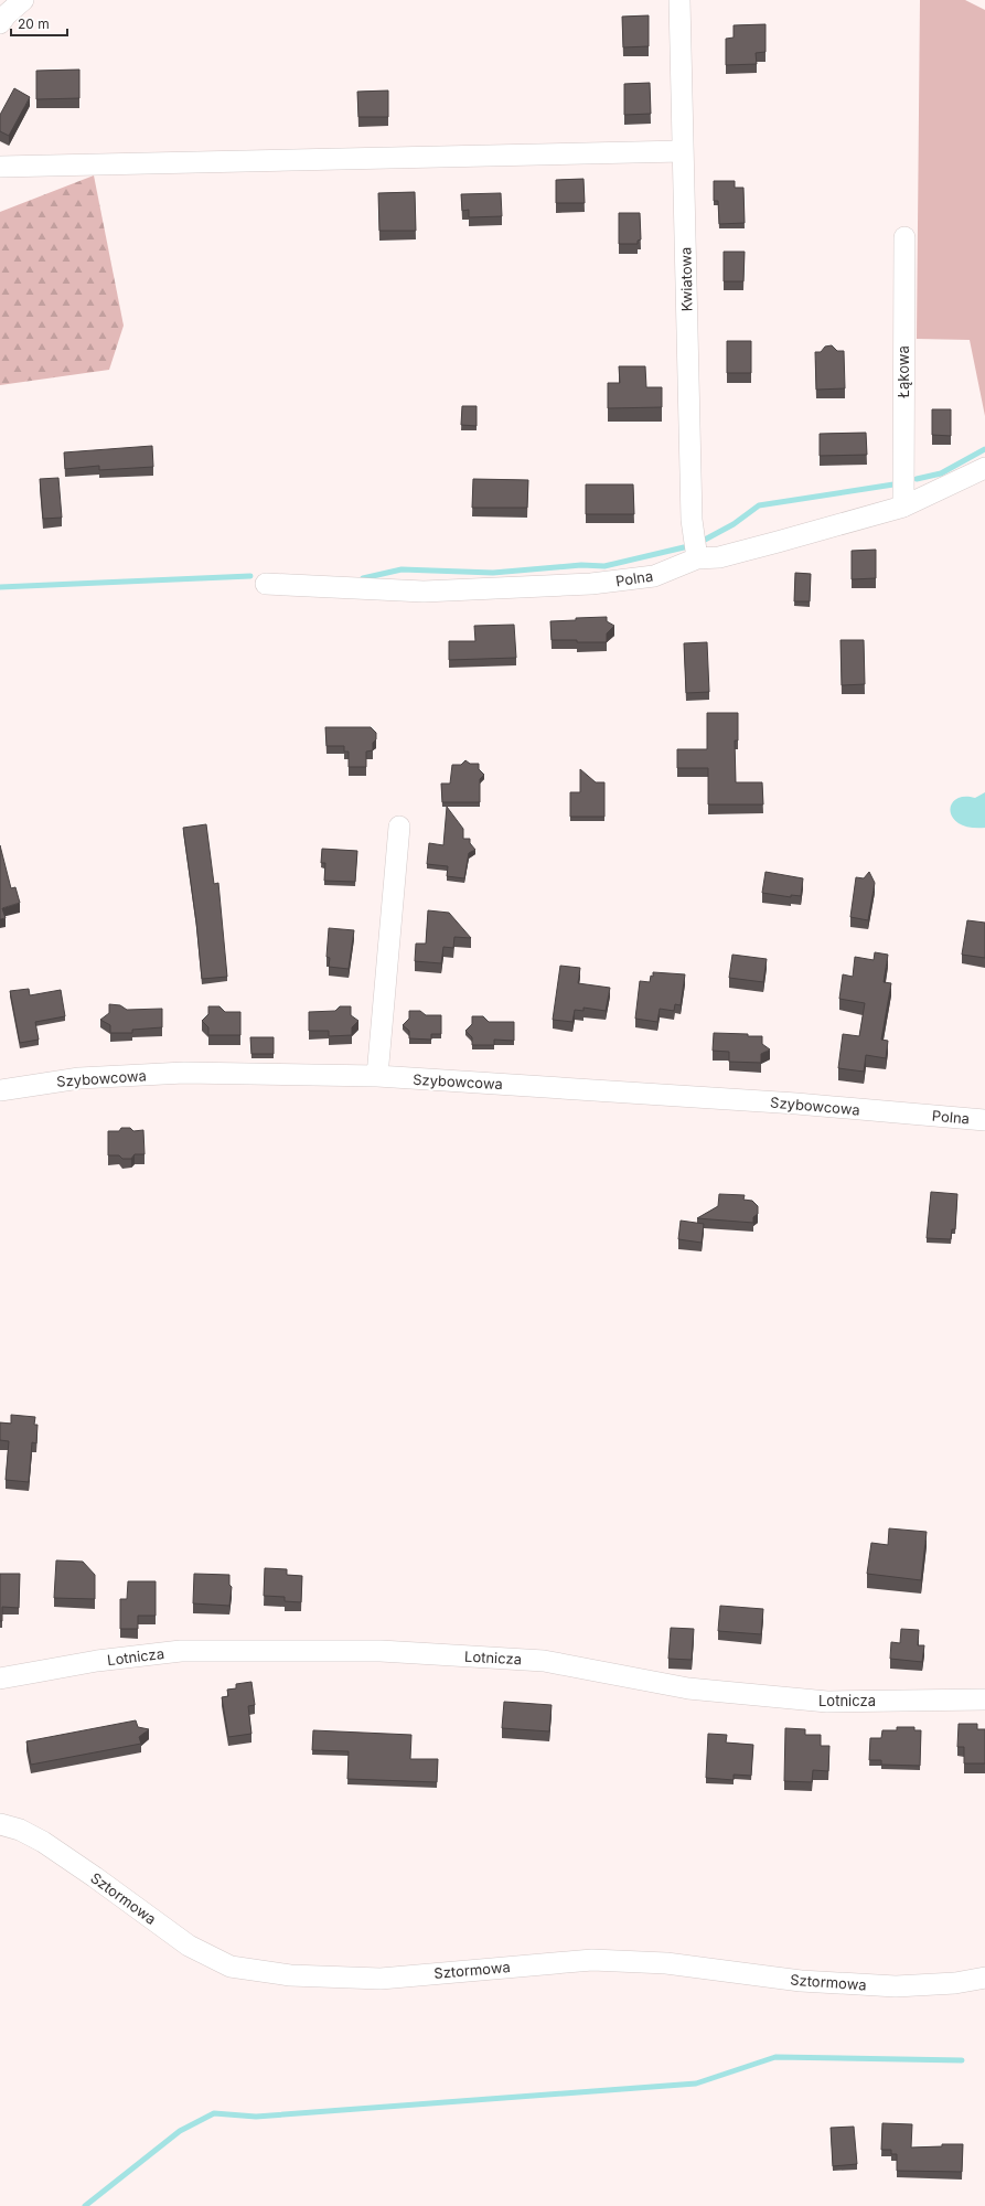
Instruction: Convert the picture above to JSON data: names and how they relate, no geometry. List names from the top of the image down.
{
  "streets": {
    "street": [
      "Kwiatowa",
      "Łąkowa",
      "Polna",
      "Szybowcowa",
      "Lotnicza",
      "Sztormowa"
    ]
  },
  "crossings": [
    ["Kwiatowa", "Polna"],
    ["Łąkowa", "Polna"],
    ["Polna", "Szybowcowa"]
  ],
  "scale_bar": "20 m"
}
